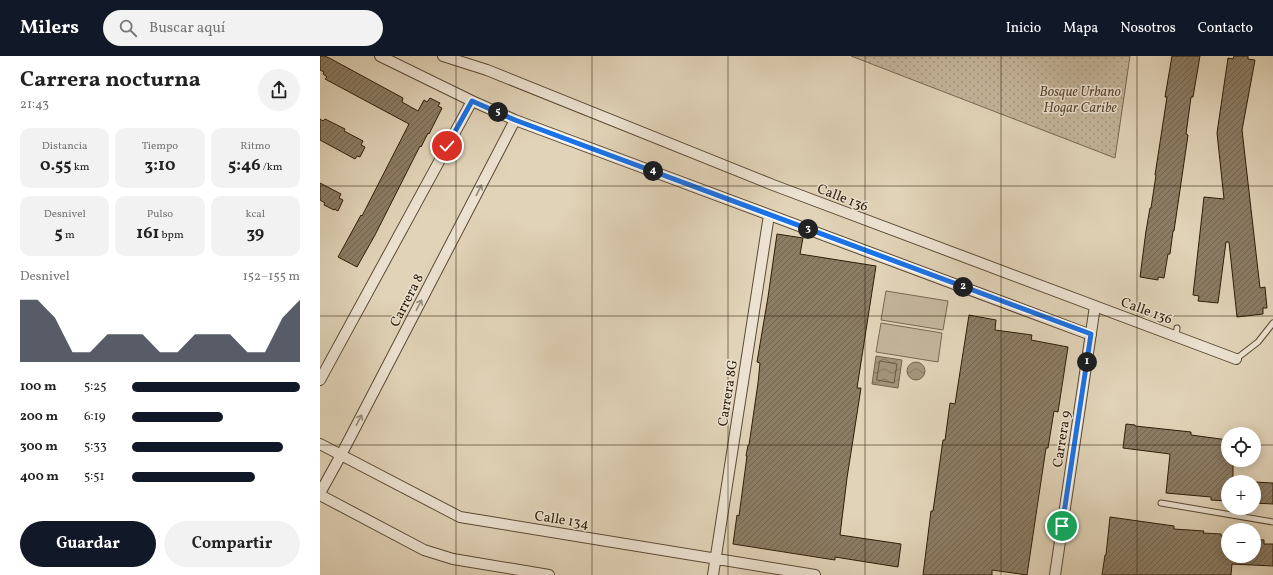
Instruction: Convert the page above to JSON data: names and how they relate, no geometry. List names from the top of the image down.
{
  "streets": {
    "street": [
      "Calle 136",
      "Carrera 8",
      "Carrera 8G",
      "Carrera 9",
      "Calle 134"
    ]
  },
  "crossings": [
    ["Calle 136", "Carrera 9"],
    ["Carrera 8", "Calle 134"],
    ["Carrera 8G", "Calle 134"]
  ],
  "parks": ["Bosque Urbano Hogar Caribe"],
  "page": {
    "header": "Milers",
    "search": "Buscar aquí",
    "nav": [
      "Inicio",
      "Mapa",
      "Nosotros",
      "Contacto"
    ],
    "heading": ["Carrera nocturna", "21:43"],
    "pins": [
      "5",
      "4",
      "3",
      "2",
      "1"
    ],
    "stats": [
      ["Distancia", "0.55 km"],
      ["Tiempo", "3:10"],
      ["Ritmo", "5:46 /km"],
      ["Desnivel", "5 m"],
      ["Pulso", "161 bpm"],
      ["kcal", "39"]
    ],
    "chart": ["Desnivel", "152–155 m"],
    "list": [
      {
        "name": "100 m",
        "note": "5:25"
      },
      {
        "name": "200 m",
        "note": "6:19"
      },
      {
        "name": "300 m",
        "note": "5:33"
      },
      {
        "name": "400 m",
        "note": "5:51"
      }
    ],
    "map_buttons": ["+", "−"],
    "buttons": ["Guardar", "Compartir"]
  }
}
